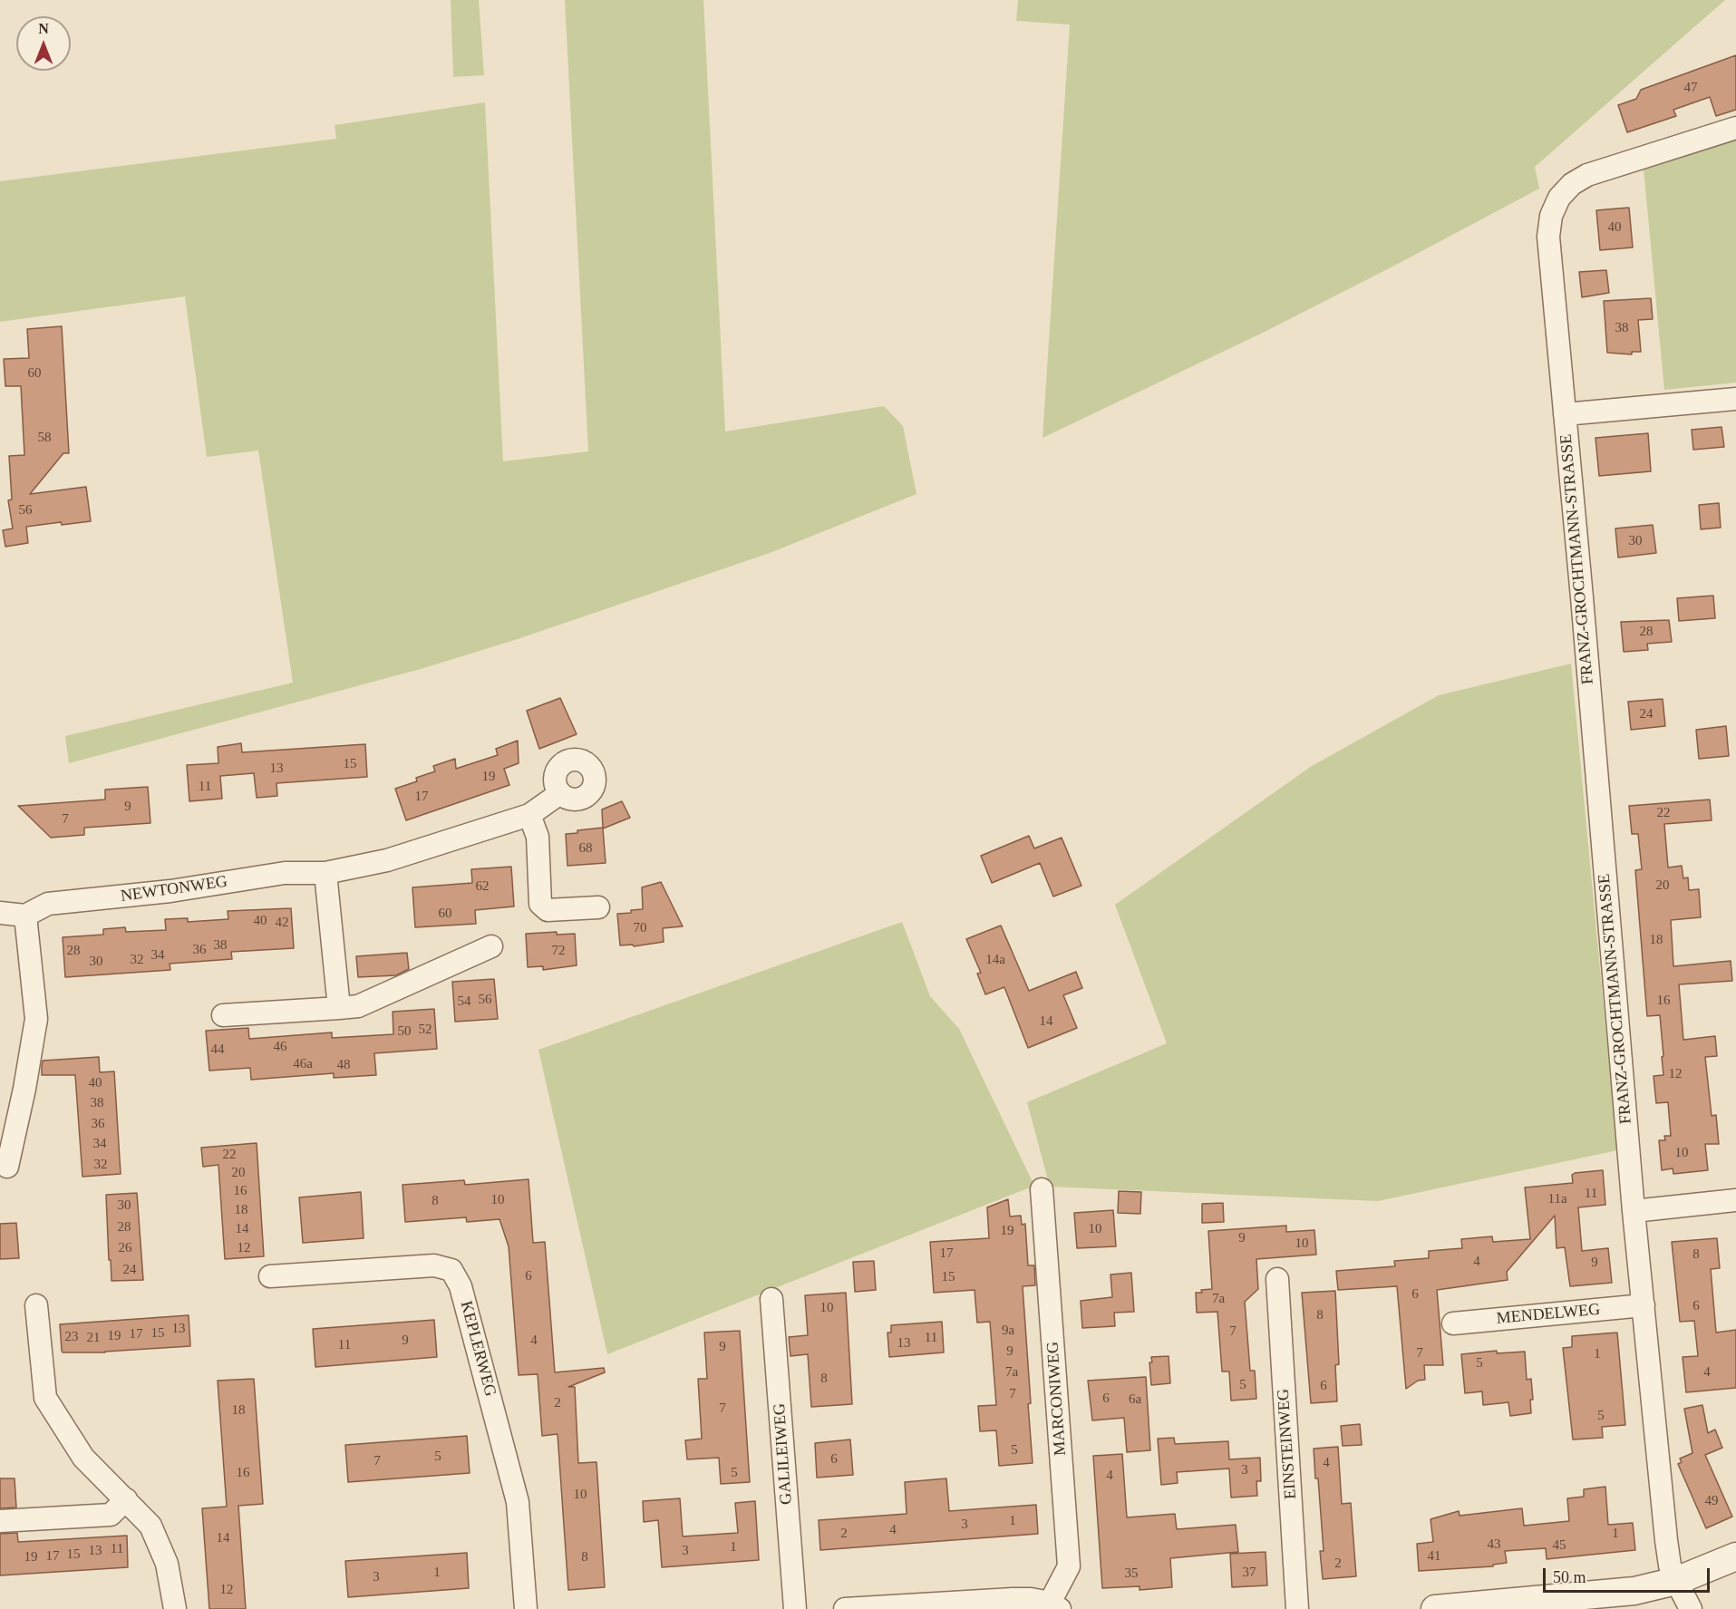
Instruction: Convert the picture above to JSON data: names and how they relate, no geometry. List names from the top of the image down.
{
  "streets": {
    "street": [
      "FRANZ-GROCHTMANN-STRASSE",
      "NEWTONWEG",
      "MENDELWEG",
      "KEPLERWEG",
      "MARCONIWEG",
      "EINSTEINWEG",
      "GALILEIWEG"
    ]
  },
  "crossings": [
    ["FRANZ-GROCHTMANN-STRASSE", "MENDELWEG"]
  ],
  "house_numbers": [
    "47",
    "40",
    "38",
    "60",
    "58",
    "56",
    "30",
    "28",
    "24",
    "15",
    "13",
    "19",
    "11",
    "17",
    "9",
    "22",
    "7",
    "68",
    "20",
    "62",
    "60",
    "40",
    "42",
    "70",
    "18",
    "38",
    "36",
    "28",
    "72",
    "34",
    "32",
    "14a",
    "30",
    "56",
    "16",
    "54",
    "14",
    "52",
    "50",
    "46",
    "44",
    "46a",
    "48",
    "12",
    "40",
    "38",
    "36",
    "34",
    "10",
    "22",
    "32",
    "20",
    "16",
    "11",
    "11a",
    "10",
    "8",
    "30",
    "18",
    "28",
    "14",
    "10",
    "19",
    "9",
    "10",
    "26",
    "12",
    "17",
    "8",
    "4",
    "9",
    "24",
    "6",
    "15",
    "6",
    "7a",
    "6",
    "10",
    "8",
    "13",
    "9a",
    "7",
    "15",
    "17",
    "19",
    "23",
    "21",
    "11",
    "9",
    "4",
    "13",
    "11",
    "9",
    "9",
    "7",
    "1",
    "5",
    "7a",
    "4",
    "8",
    "5",
    "6",
    "7",
    "6",
    "6a",
    "2",
    "7",
    "18",
    "5",
    "5",
    "5",
    "6",
    "7",
    "4",
    "3",
    "16",
    "5",
    "4",
    "10",
    "49",
    "1",
    "3",
    "4",
    "2",
    "1",
    "14",
    "43",
    "45",
    "1",
    "11",
    "13",
    "3",
    "15",
    "17",
    "41",
    "19",
    "8",
    "2",
    "1",
    "37",
    "35",
    "3",
    "12"
  ],
  "scale_bar": "50 m",
  "north": "top"
}
